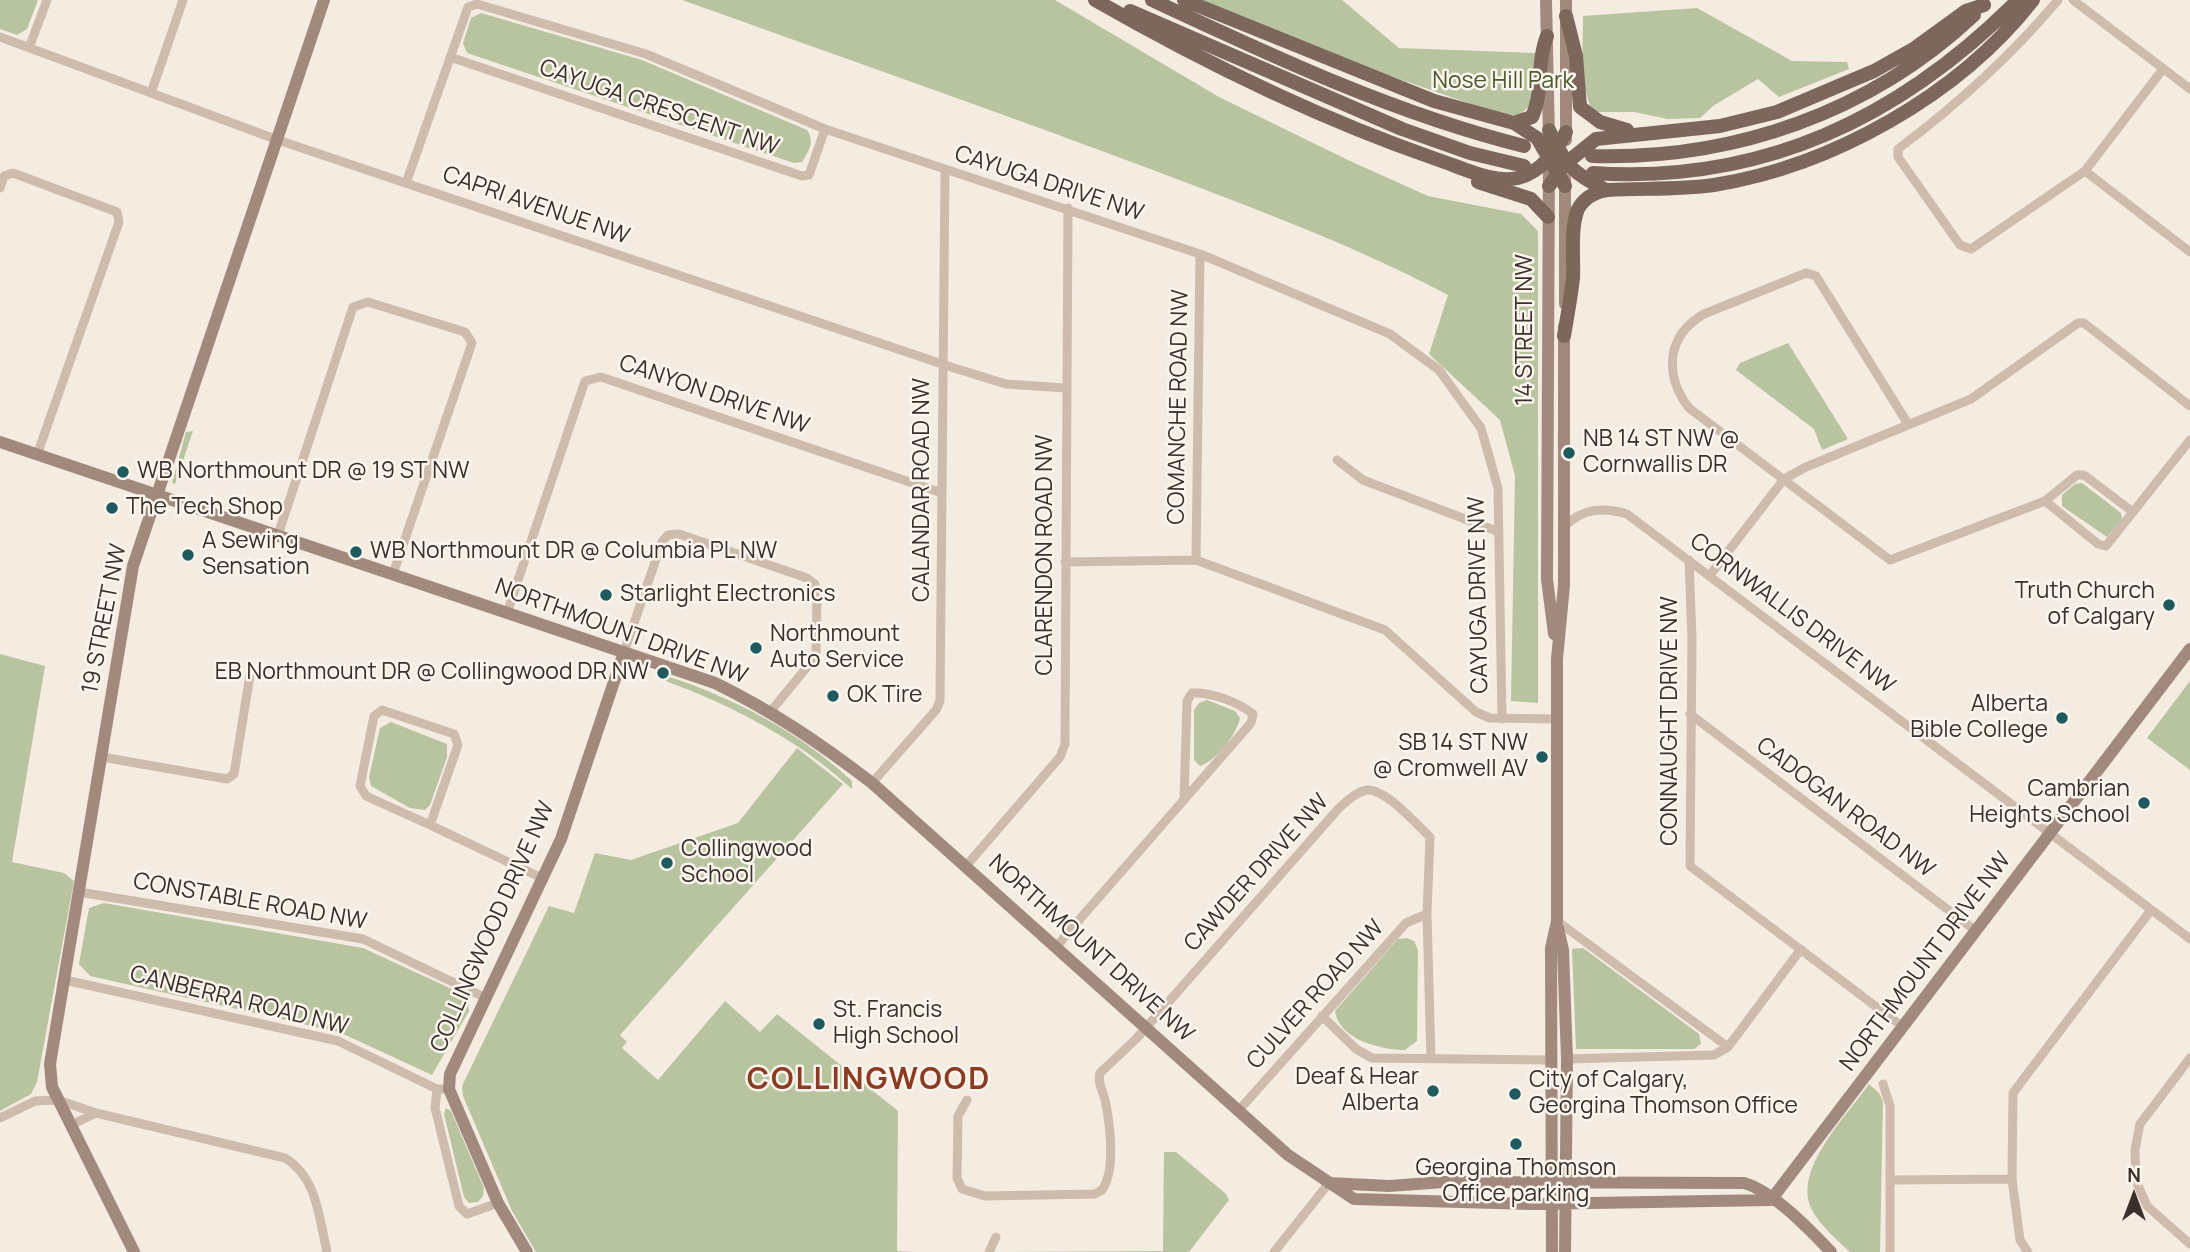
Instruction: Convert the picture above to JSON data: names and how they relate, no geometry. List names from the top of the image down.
{
  "streets": {
    "street": [
      "CAYUGA CRESCENT NW",
      "CAYUGA DRIVE NW",
      "CAPRI AVENUE NW",
      "14 STREET NW",
      "CANYON DRIVE NW",
      "COMANCHE ROAD NW",
      "CALANDAR ROAD NW",
      "CLARENDON ROAD NW",
      "CORNWALLIS DRIVE NW",
      "19 STREET NW",
      "NORTHMOUNT DRIVE NW",
      "CONNAUGHT DRIVE NW",
      "CADOGAN ROAD NW",
      "CAWDER DRIVE NW",
      "CONSTABLE ROAD NW",
      "COLLINGWOOD DRIVE NW",
      "CULVER ROAD NW",
      "CANBERRA ROAD NW"
    ]
  },
  "crossings": [
    ["CAYUGA CRESCENT NW", "CAYUGA DRIVE NW"],
    ["CAYUGA DRIVE NW", "CAPRI AVENUE NW"],
    ["CAYUGA DRIVE NW", "COMANCHE ROAD NW"],
    ["CAYUGA DRIVE NW", "CALANDAR ROAD NW"],
    ["CAYUGA DRIVE NW", "CLARENDON ROAD NW"],
    ["CAPRI AVENUE NW", "CALANDAR ROAD NW"],
    ["CAPRI AVENUE NW", "CLARENDON ROAD NW"],
    ["CAPRI AVENUE NW", "19 STREET NW"],
    ["14 STREET NW", "CORNWALLIS DRIVE NW"],
    ["14 STREET NW", "NORTHMOUNT DRIVE NW"],
    ["CANYON DRIVE NW", "CALANDAR ROAD NW"],
    ["CANYON DRIVE NW", "NORTHMOUNT DRIVE NW"],
    ["CALANDAR ROAD NW", "NORTHMOUNT DRIVE NW"],
    ["CLARENDON ROAD NW", "NORTHMOUNT DRIVE NW"],
    ["CORNWALLIS DRIVE NW", "NORTHMOUNT DRIVE NW"],
    ["CORNWALLIS DRIVE NW", "CONNAUGHT DRIVE NW"],
    ["19 STREET NW", "NORTHMOUNT DRIVE NW"],
    ["19 STREET NW", "CONSTABLE ROAD NW"],
    ["19 STREET NW", "CANBERRA ROAD NW"],
    ["NORTHMOUNT DRIVE NW", "CONNAUGHT DRIVE NW"],
    ["NORTHMOUNT DRIVE NW", "CADOGAN ROAD NW"],
    ["NORTHMOUNT DRIVE NW", "CAWDER DRIVE NW"],
    ["NORTHMOUNT DRIVE NW", "COLLINGWOOD DRIVE NW"],
    ["NORTHMOUNT DRIVE NW", "CULVER ROAD NW"],
    ["CONNAUGHT DRIVE NW", "CADOGAN ROAD NW"],
    ["CAWDER DRIVE NW", "CULVER ROAD NW"],
    ["CONSTABLE ROAD NW", "COLLINGWOOD DRIVE NW"],
    ["COLLINGWOOD DRIVE NW", "CANBERRA ROAD NW"]
  ],
  "districts": ["COLLINGWOOD"],
  "parks": ["Nose Hill Park"],
  "places": [
    "NB 14 ST NW @ Cornwallis DR",
    "WB Northmount DR @ 19 ST NW",
    "The Tech Shop",
    "WB Northmount DR @ Columbia PL NW",
    "A Sewing Sensation",
    "Starlight Electronics",
    "Truth Church of Calgary",
    "Northmount Auto Service",
    "EB Northmount DR @ Collingwood DR NW",
    "OK Tire",
    "Alberta Bible College",
    "SB 14 ST NW @ Cromwell AV",
    "Cambrian Heights School",
    "Collingwood School",
    "St. Francis High School",
    "Deaf & Hear Alberta",
    "City of Calgary, Georgina Thomson Office",
    "Georgina Thomson Office parking"
  ],
  "north": "top"
}
